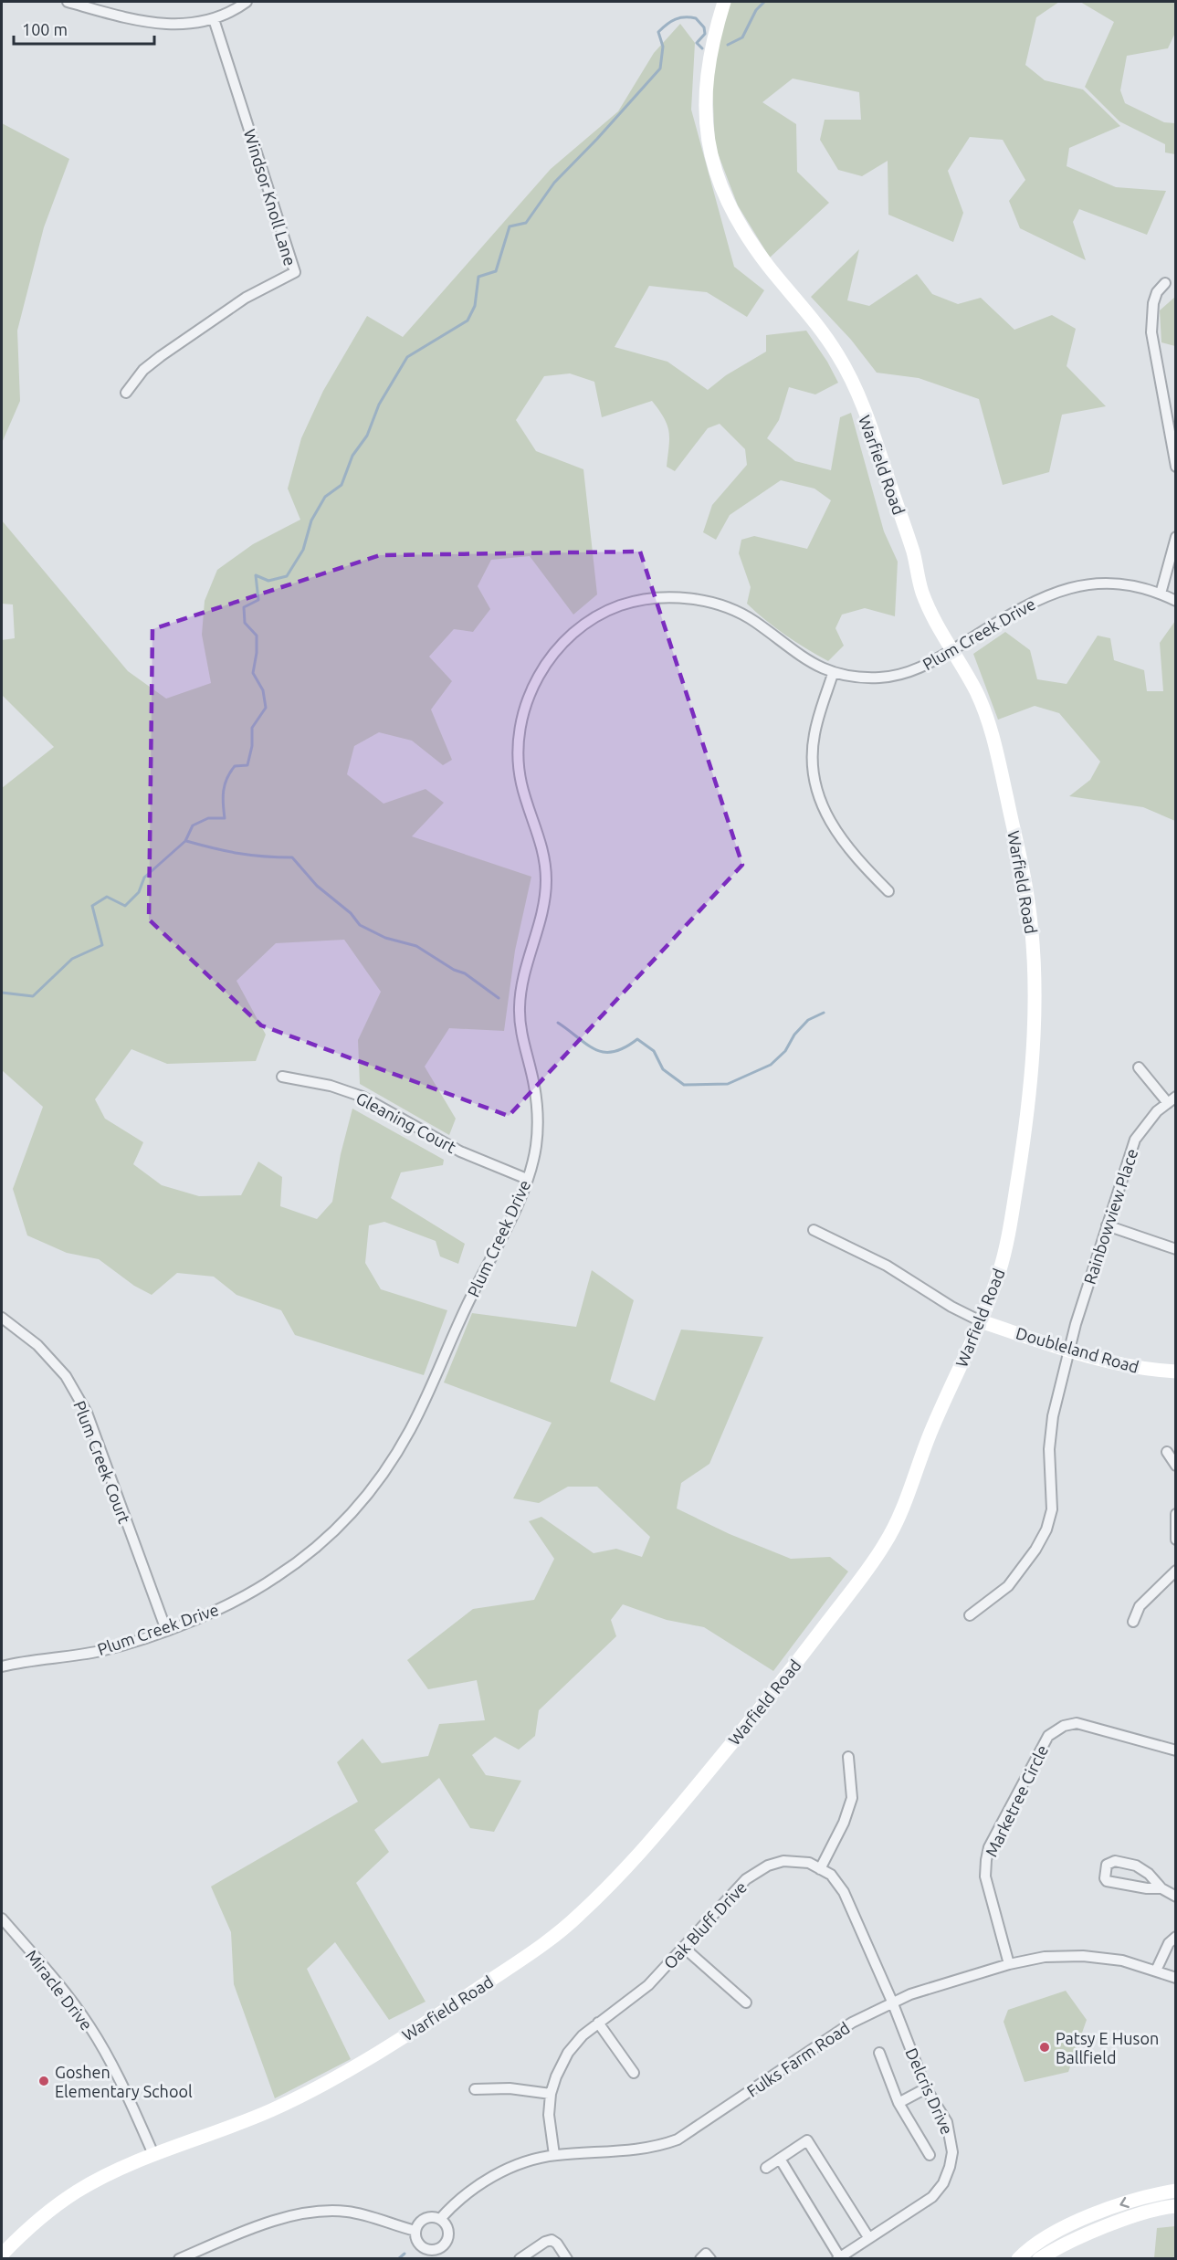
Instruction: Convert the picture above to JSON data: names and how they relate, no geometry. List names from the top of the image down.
{
  "streets": {
    "street": [
      "Windsor Knoll Lane",
      "Warfield Road",
      "Plum Creek Drive",
      "Gleaning Court",
      "Rainbowview Place",
      "Doubleland Road",
      "Plum Creek Court",
      "Marketree Circle",
      "Oak Bluff Drive",
      "Miracle Drive",
      "Fulks Farm Road",
      "Delcris Drive"
    ]
  },
  "crossings": [
    ["Warfield Road", "Plum Creek Drive"],
    ["Warfield Road", "Doubleland Road"],
    ["Warfield Road", "Miracle Drive"],
    ["Plum Creek Drive", "Gleaning Court"],
    ["Plum Creek Drive", "Plum Creek Court"],
    ["Rainbowview Place", "Doubleland Road"],
    ["Marketree Circle", "Fulks Farm Road"],
    ["Oak Bluff Drive", "Fulks Farm Road"],
    ["Oak Bluff Drive", "Delcris Drive"],
    ["Fulks Farm Road", "Delcris Drive"]
  ],
  "places": ["Patsy E Huson Ballfield", "Goshen Elementary School"],
  "scale_bar": "100 m"
}
